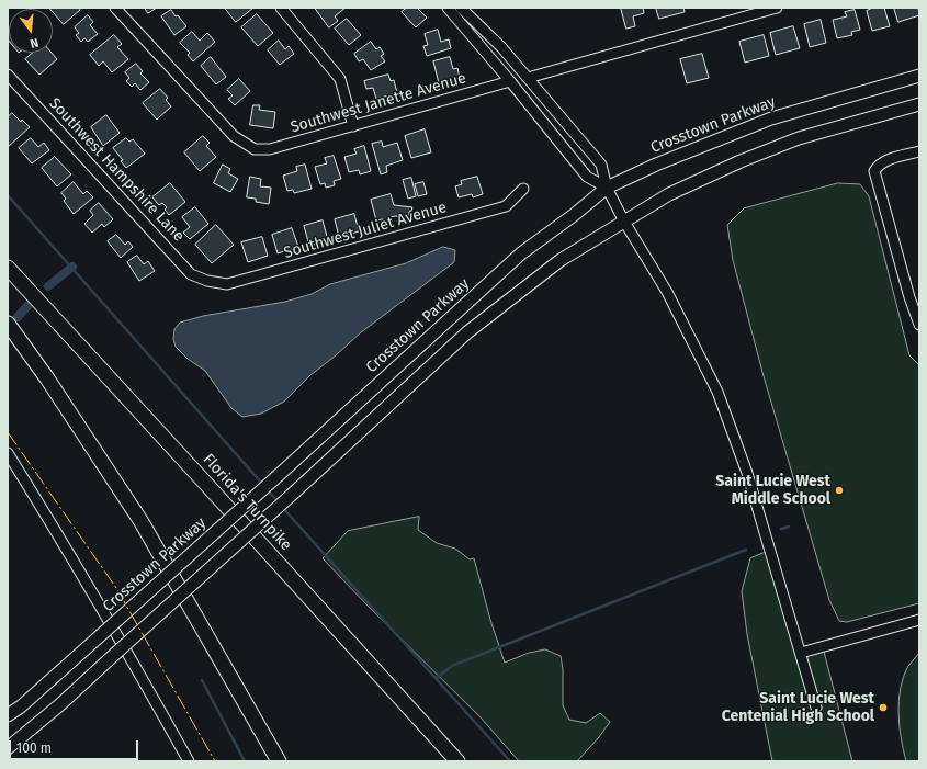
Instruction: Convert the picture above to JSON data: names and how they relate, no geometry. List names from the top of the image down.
{
  "streets": {
    "highway": ["Florida's Turnpike"],
    "main road": ["Crosstown Parkway"],
    "street": ["Southwest Janette Avenue", "Southwest Hampshire Lane", "Southwest Juliet Avenue"]
  },
  "crossings": [
    ["Southwest Hampshire Lane", "Southwest Juliet Avenue"]
  ],
  "places": ["Saint Lucie West Middle School", "Saint Lucie West Centenial High School"],
  "scale_bar": "100 m",
  "north": "bottom"
}
